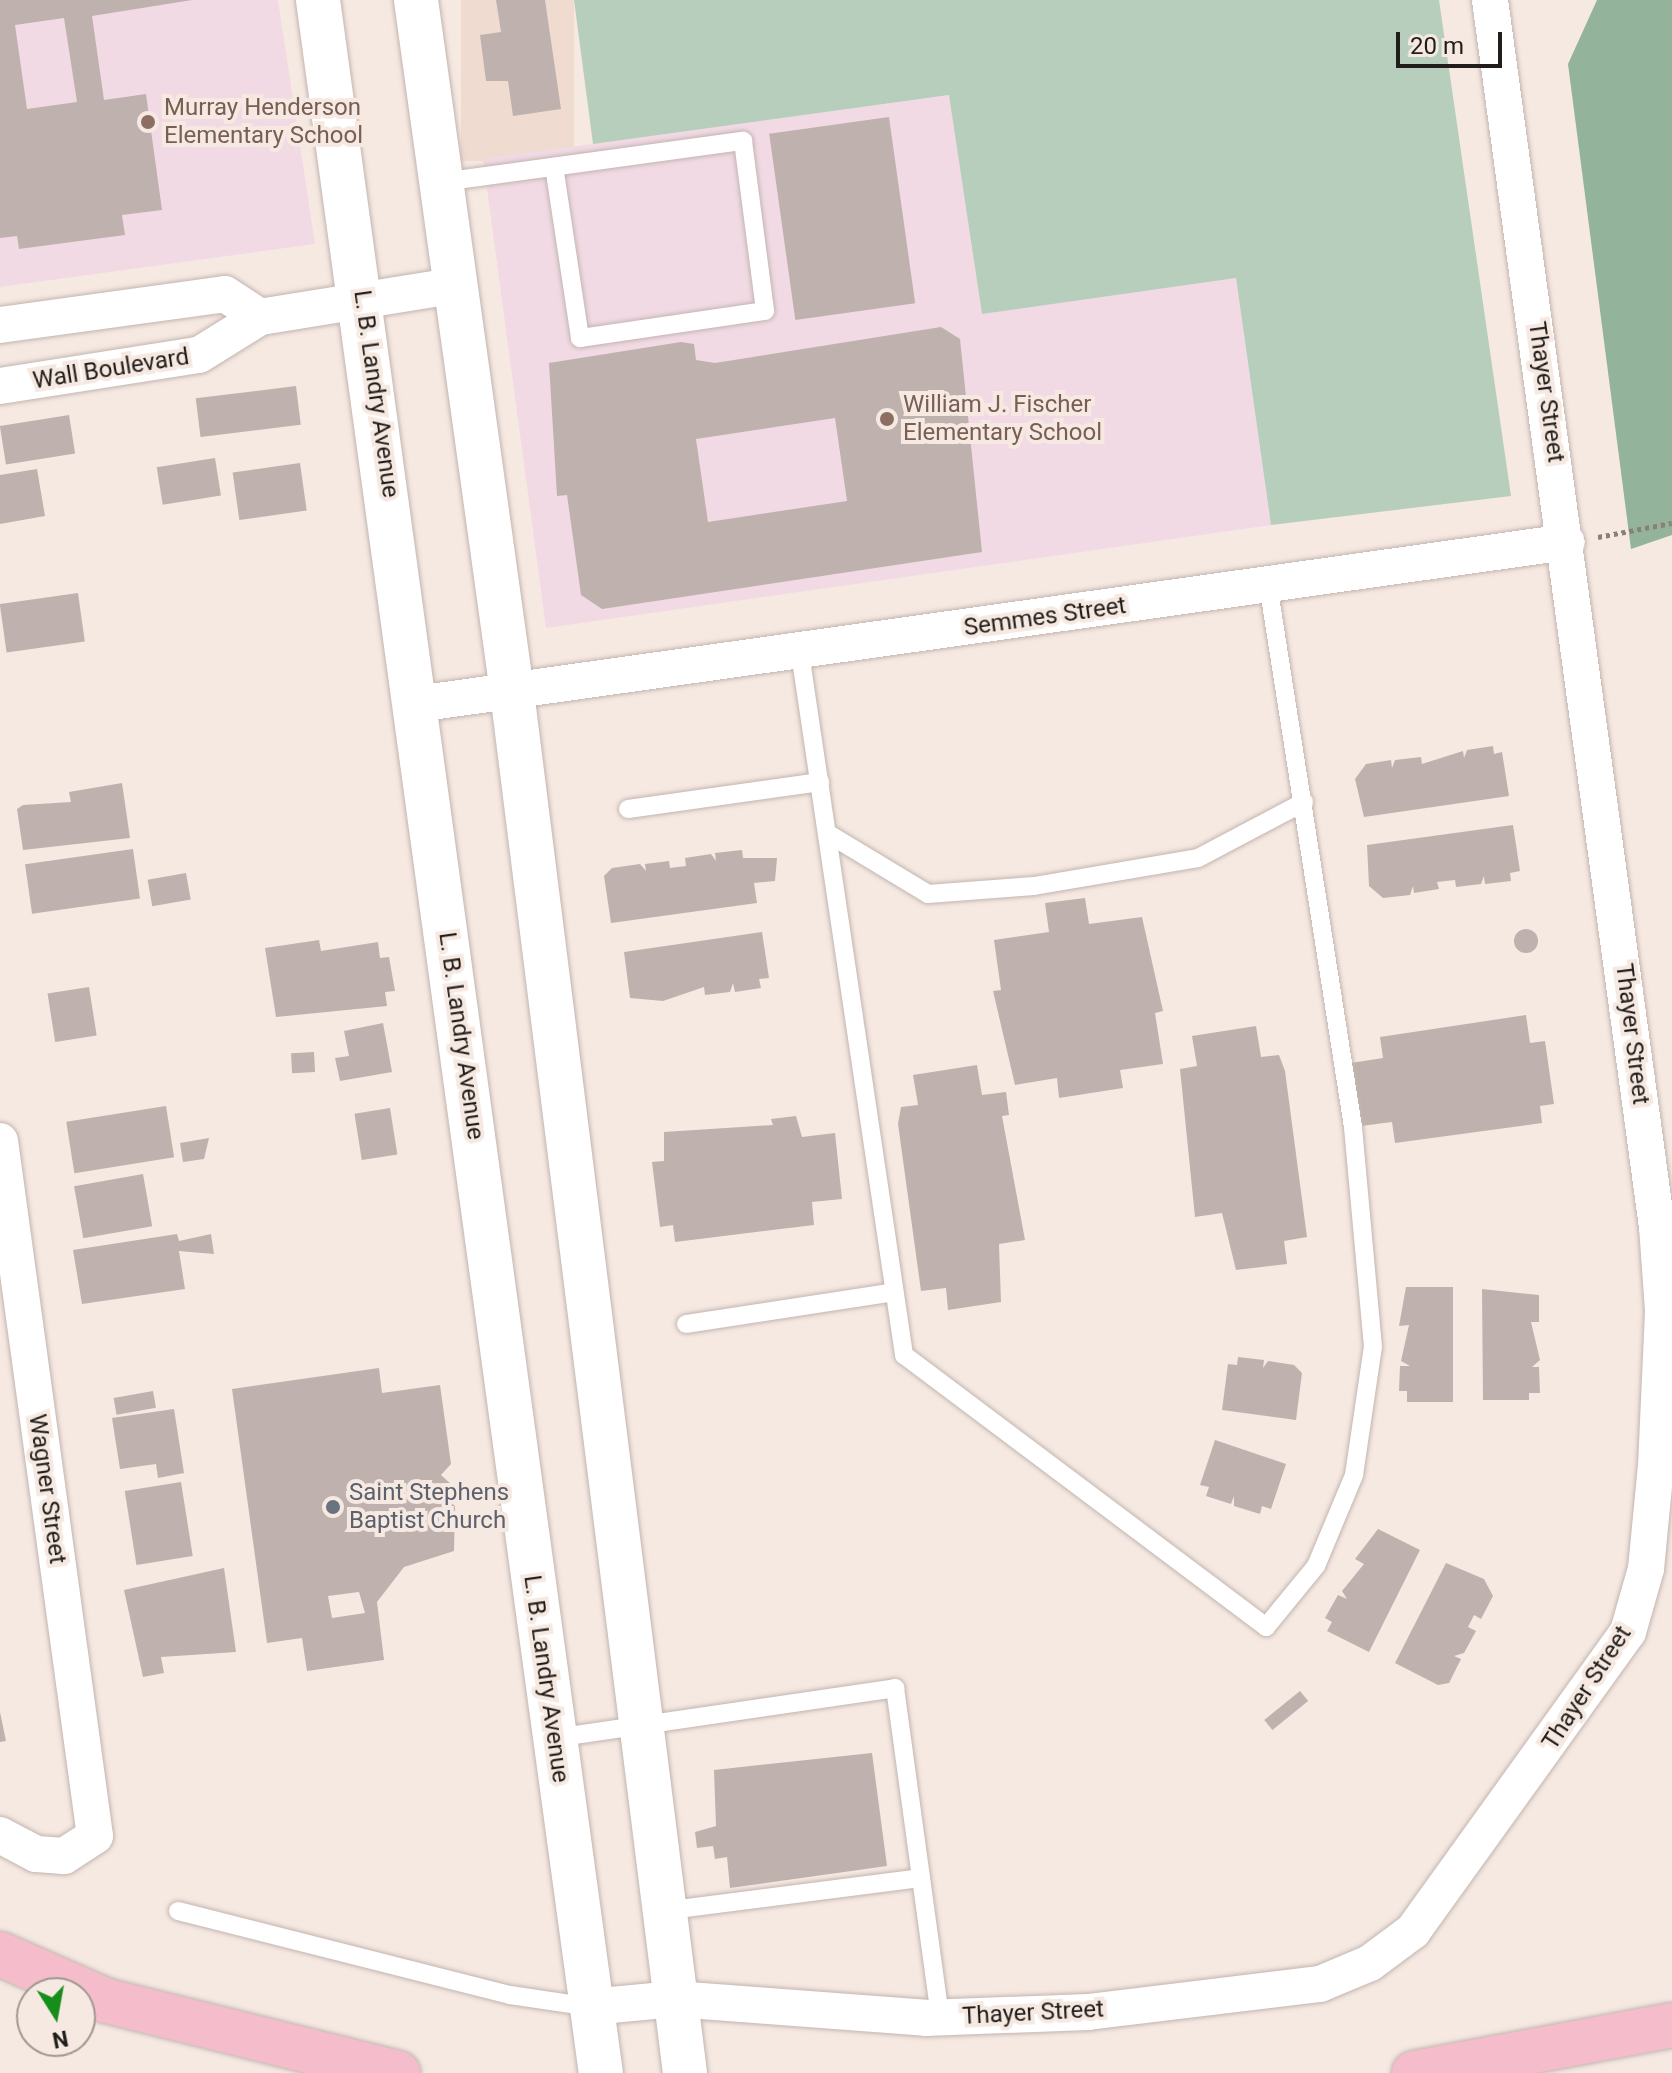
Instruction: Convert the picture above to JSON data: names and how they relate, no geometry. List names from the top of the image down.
{
  "streets": {
    "street": [
      "Wall Boulevard",
      "Thayer Street",
      "L. B. Landry Avenue",
      "Semmes Street",
      "Wagner Street"
    ]
  },
  "crossings": [
    ["Wall Boulevard", "L. B. Landry Avenue"],
    ["Thayer Street", "L. B. Landry Avenue"],
    ["Thayer Street", "Semmes Street"],
    ["L. B. Landry Avenue", "Semmes Street"]
  ],
  "places": ["Murray Henderson Elementary School", "William J. Fischer Elementary School", "Saint Stephens Baptist Church"],
  "scale_bar": "20 m",
  "north": "bottom"
}
